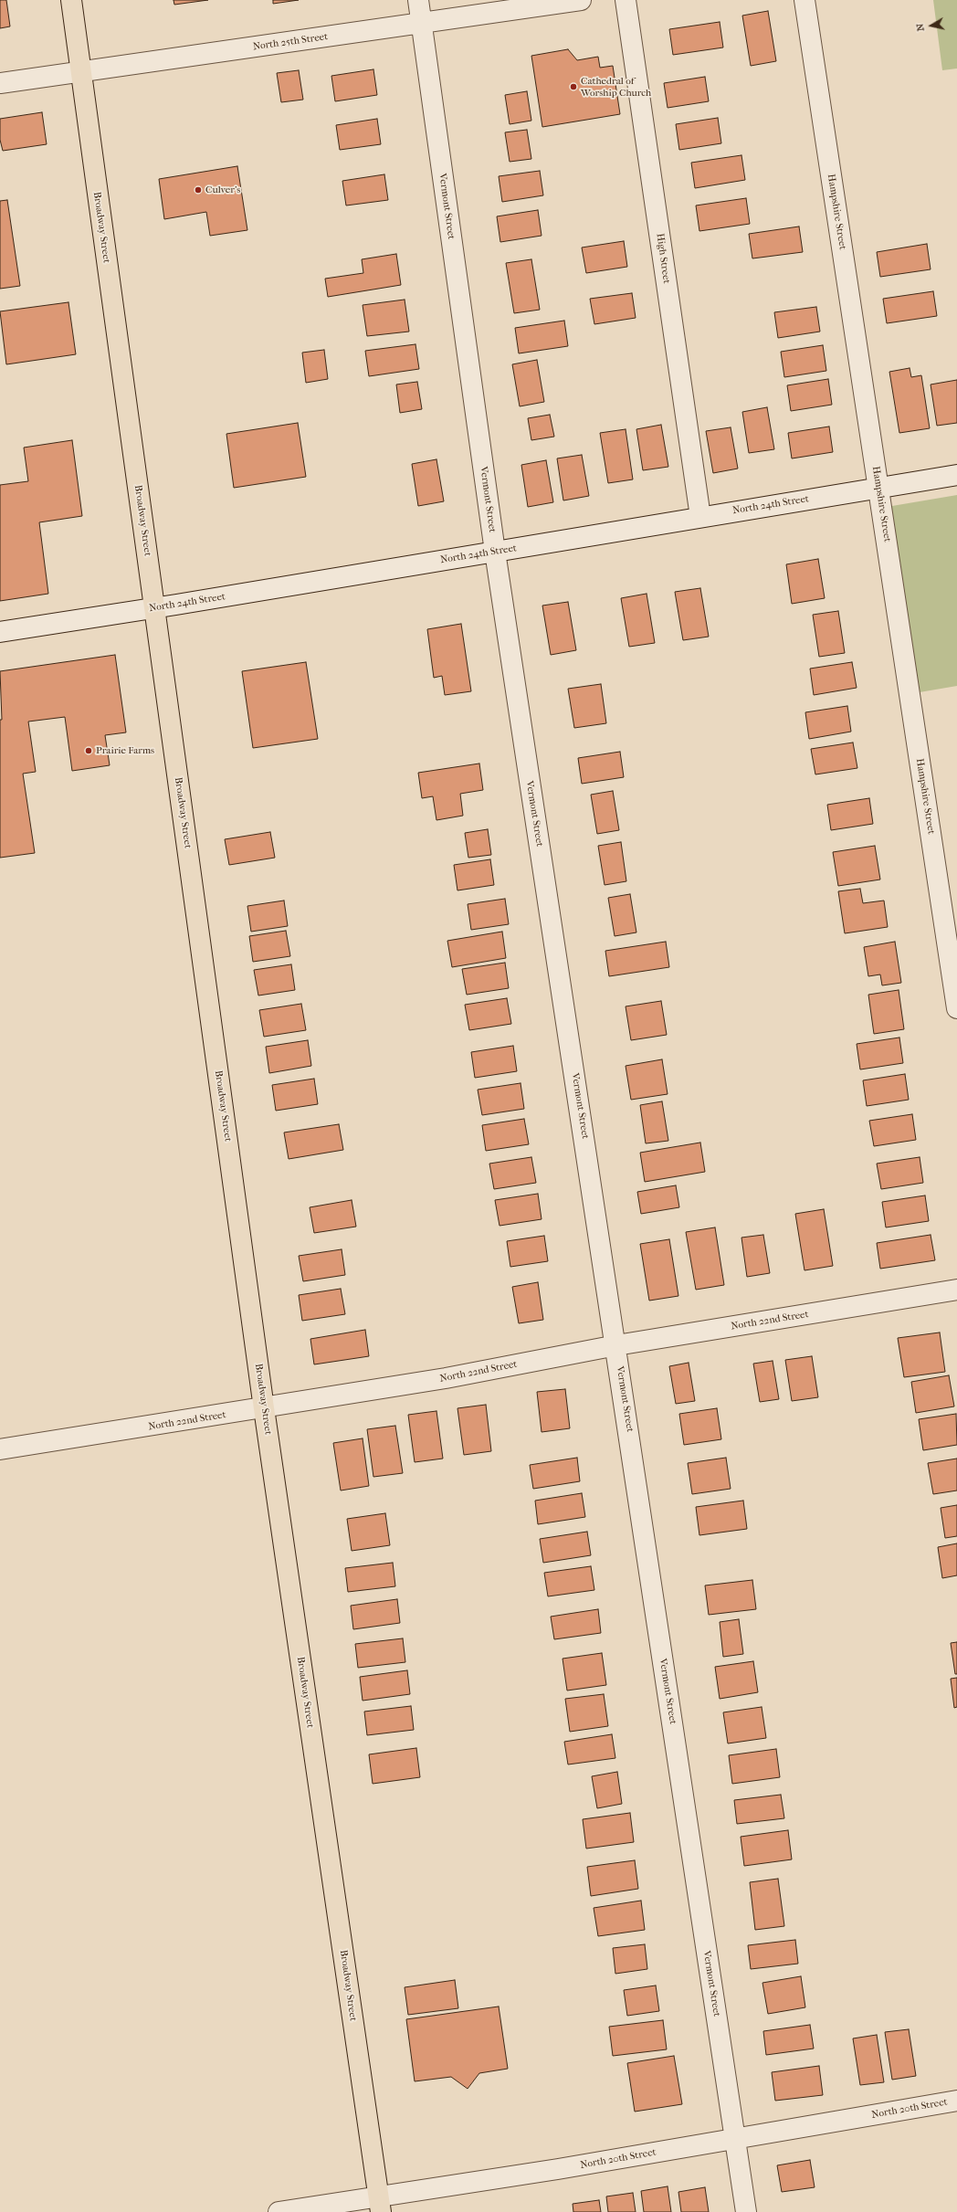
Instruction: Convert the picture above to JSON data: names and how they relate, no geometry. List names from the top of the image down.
{
  "streets": {
    "main road": ["Broadway Street"],
    "street": [
      "North 25th Street",
      "Vermont Street",
      "Hampshire Street",
      "High Street",
      "North 24th Street",
      "North 22nd Street",
      "North 20th Street"
    ]
  },
  "crossings": [
    ["North 25th Street", "Vermont Street"],
    ["North 25th Street", "Broadway Street"],
    ["Vermont Street", "North 24th Street"],
    ["Vermont Street", "North 22nd Street"],
    ["Vermont Street", "North 20th Street"],
    ["Hampshire Street", "North 24th Street"],
    ["Broadway Street", "North 24th Street"],
    ["Broadway Street", "North 22nd Street"],
    ["Broadway Street", "North 20th Street"],
    ["High Street", "North 24th Street"]
  ],
  "places": ["Cathedral of Worship Church", "Culver's", "Prairie Farms"],
  "north": "left"
}
